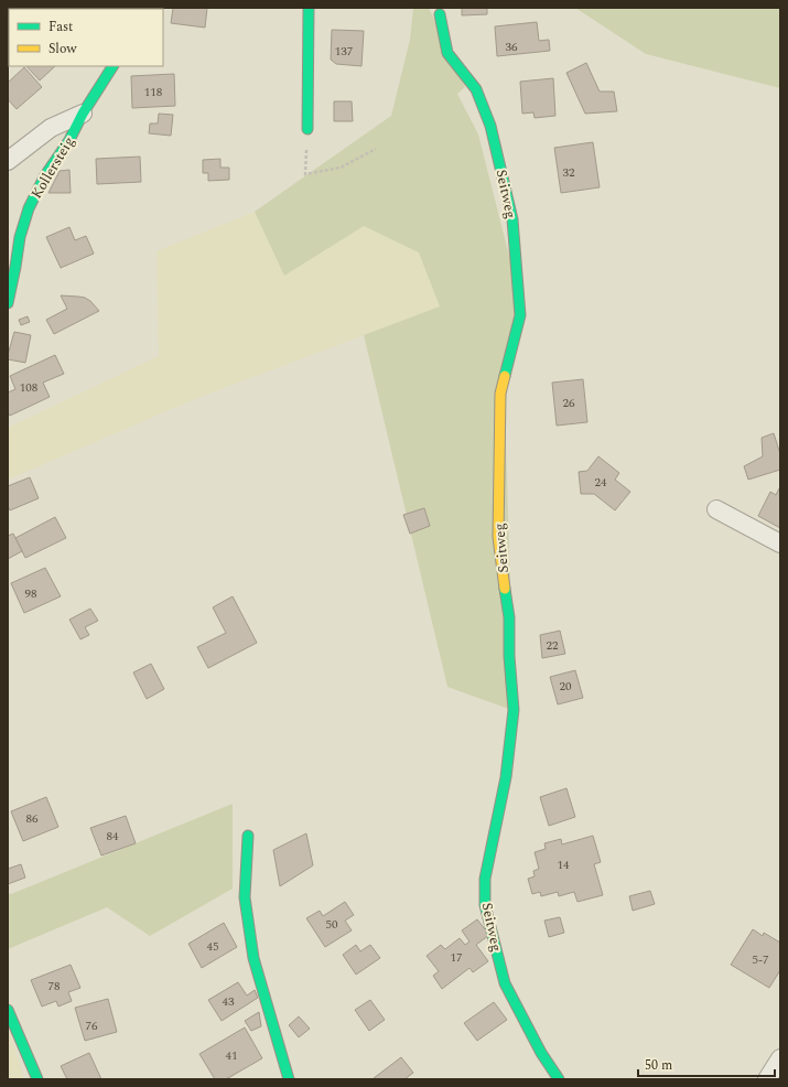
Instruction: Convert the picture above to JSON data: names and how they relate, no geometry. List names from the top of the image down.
{
  "streets": {
    "street": ["Kollersteig", "Seitweg"]
  },
  "house_numbers": [
    "36",
    "137",
    "118",
    "32",
    "108",
    "26",
    "24",
    "98",
    "22",
    "20",
    "86",
    "84",
    "14",
    "50",
    "45",
    "17",
    "5-7",
    "78",
    "43",
    "76",
    "41"
  ],
  "legend": ["Fast", "Slow"],
  "scale_bar": "50 m"
}
